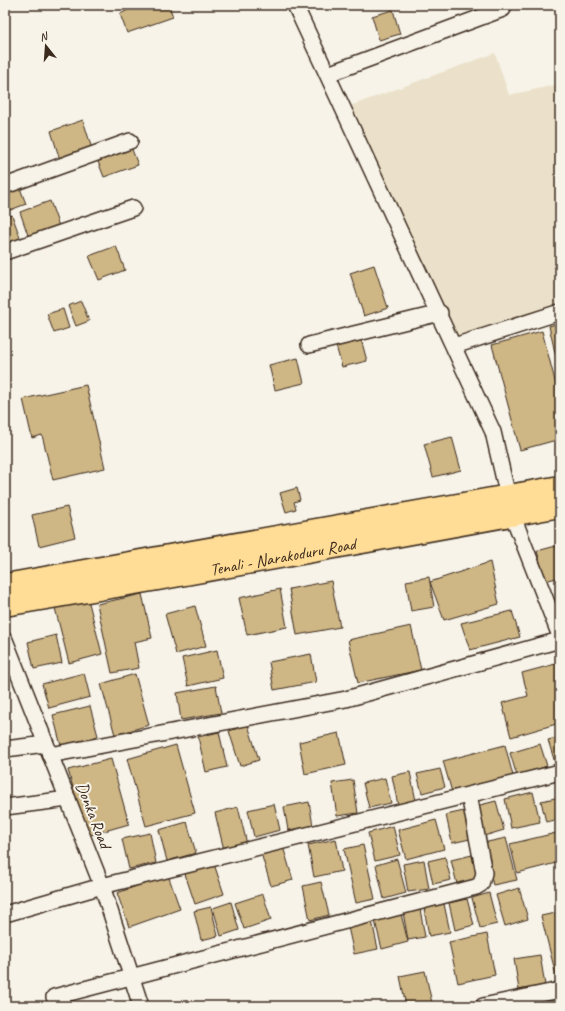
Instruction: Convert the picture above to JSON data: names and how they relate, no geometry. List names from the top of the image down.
{
  "streets": {
    "main road": ["Tenali - Narakoduru Road"],
    "street": ["Donka Road"]
  },
  "north": "top"
}
